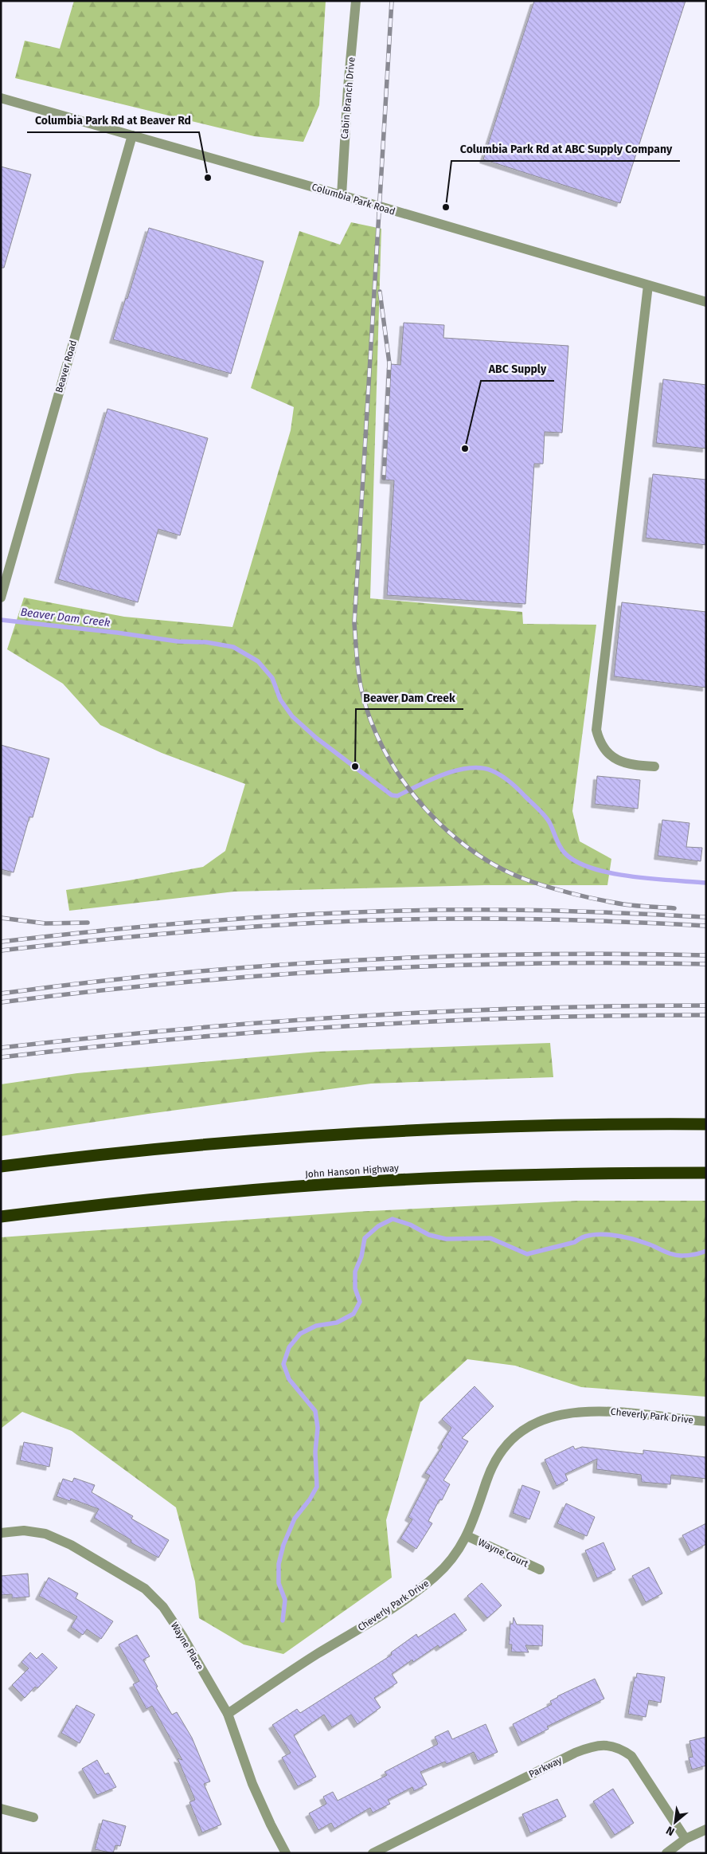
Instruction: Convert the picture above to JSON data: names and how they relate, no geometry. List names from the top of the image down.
{
  "streets": {
    "highway": ["John Hanson Highway"],
    "street": [
      "Cabin Branch Drive",
      "Columbia Park Road",
      "Beaver Road",
      "Cheverly Park Drive",
      "Wayne Court",
      "Wayne Place",
      "Parkway"
    ]
  },
  "crossings": [
    ["Cabin Branch Drive", "Columbia Park Road"],
    ["Columbia Park Road", "Beaver Road"],
    ["Cheverly Park Drive", "Wayne Court"],
    ["Cheverly Park Drive", "Wayne Place"]
  ],
  "water": ["Beaver Dam Creek"],
  "places": [
    "Columbia Park Rd at Beaver Rd",
    "Columbia Park Rd at ABC Supply Company",
    "ABC Supply",
    "Beaver Dam Creek"
  ],
  "north": "bottom left"
}
